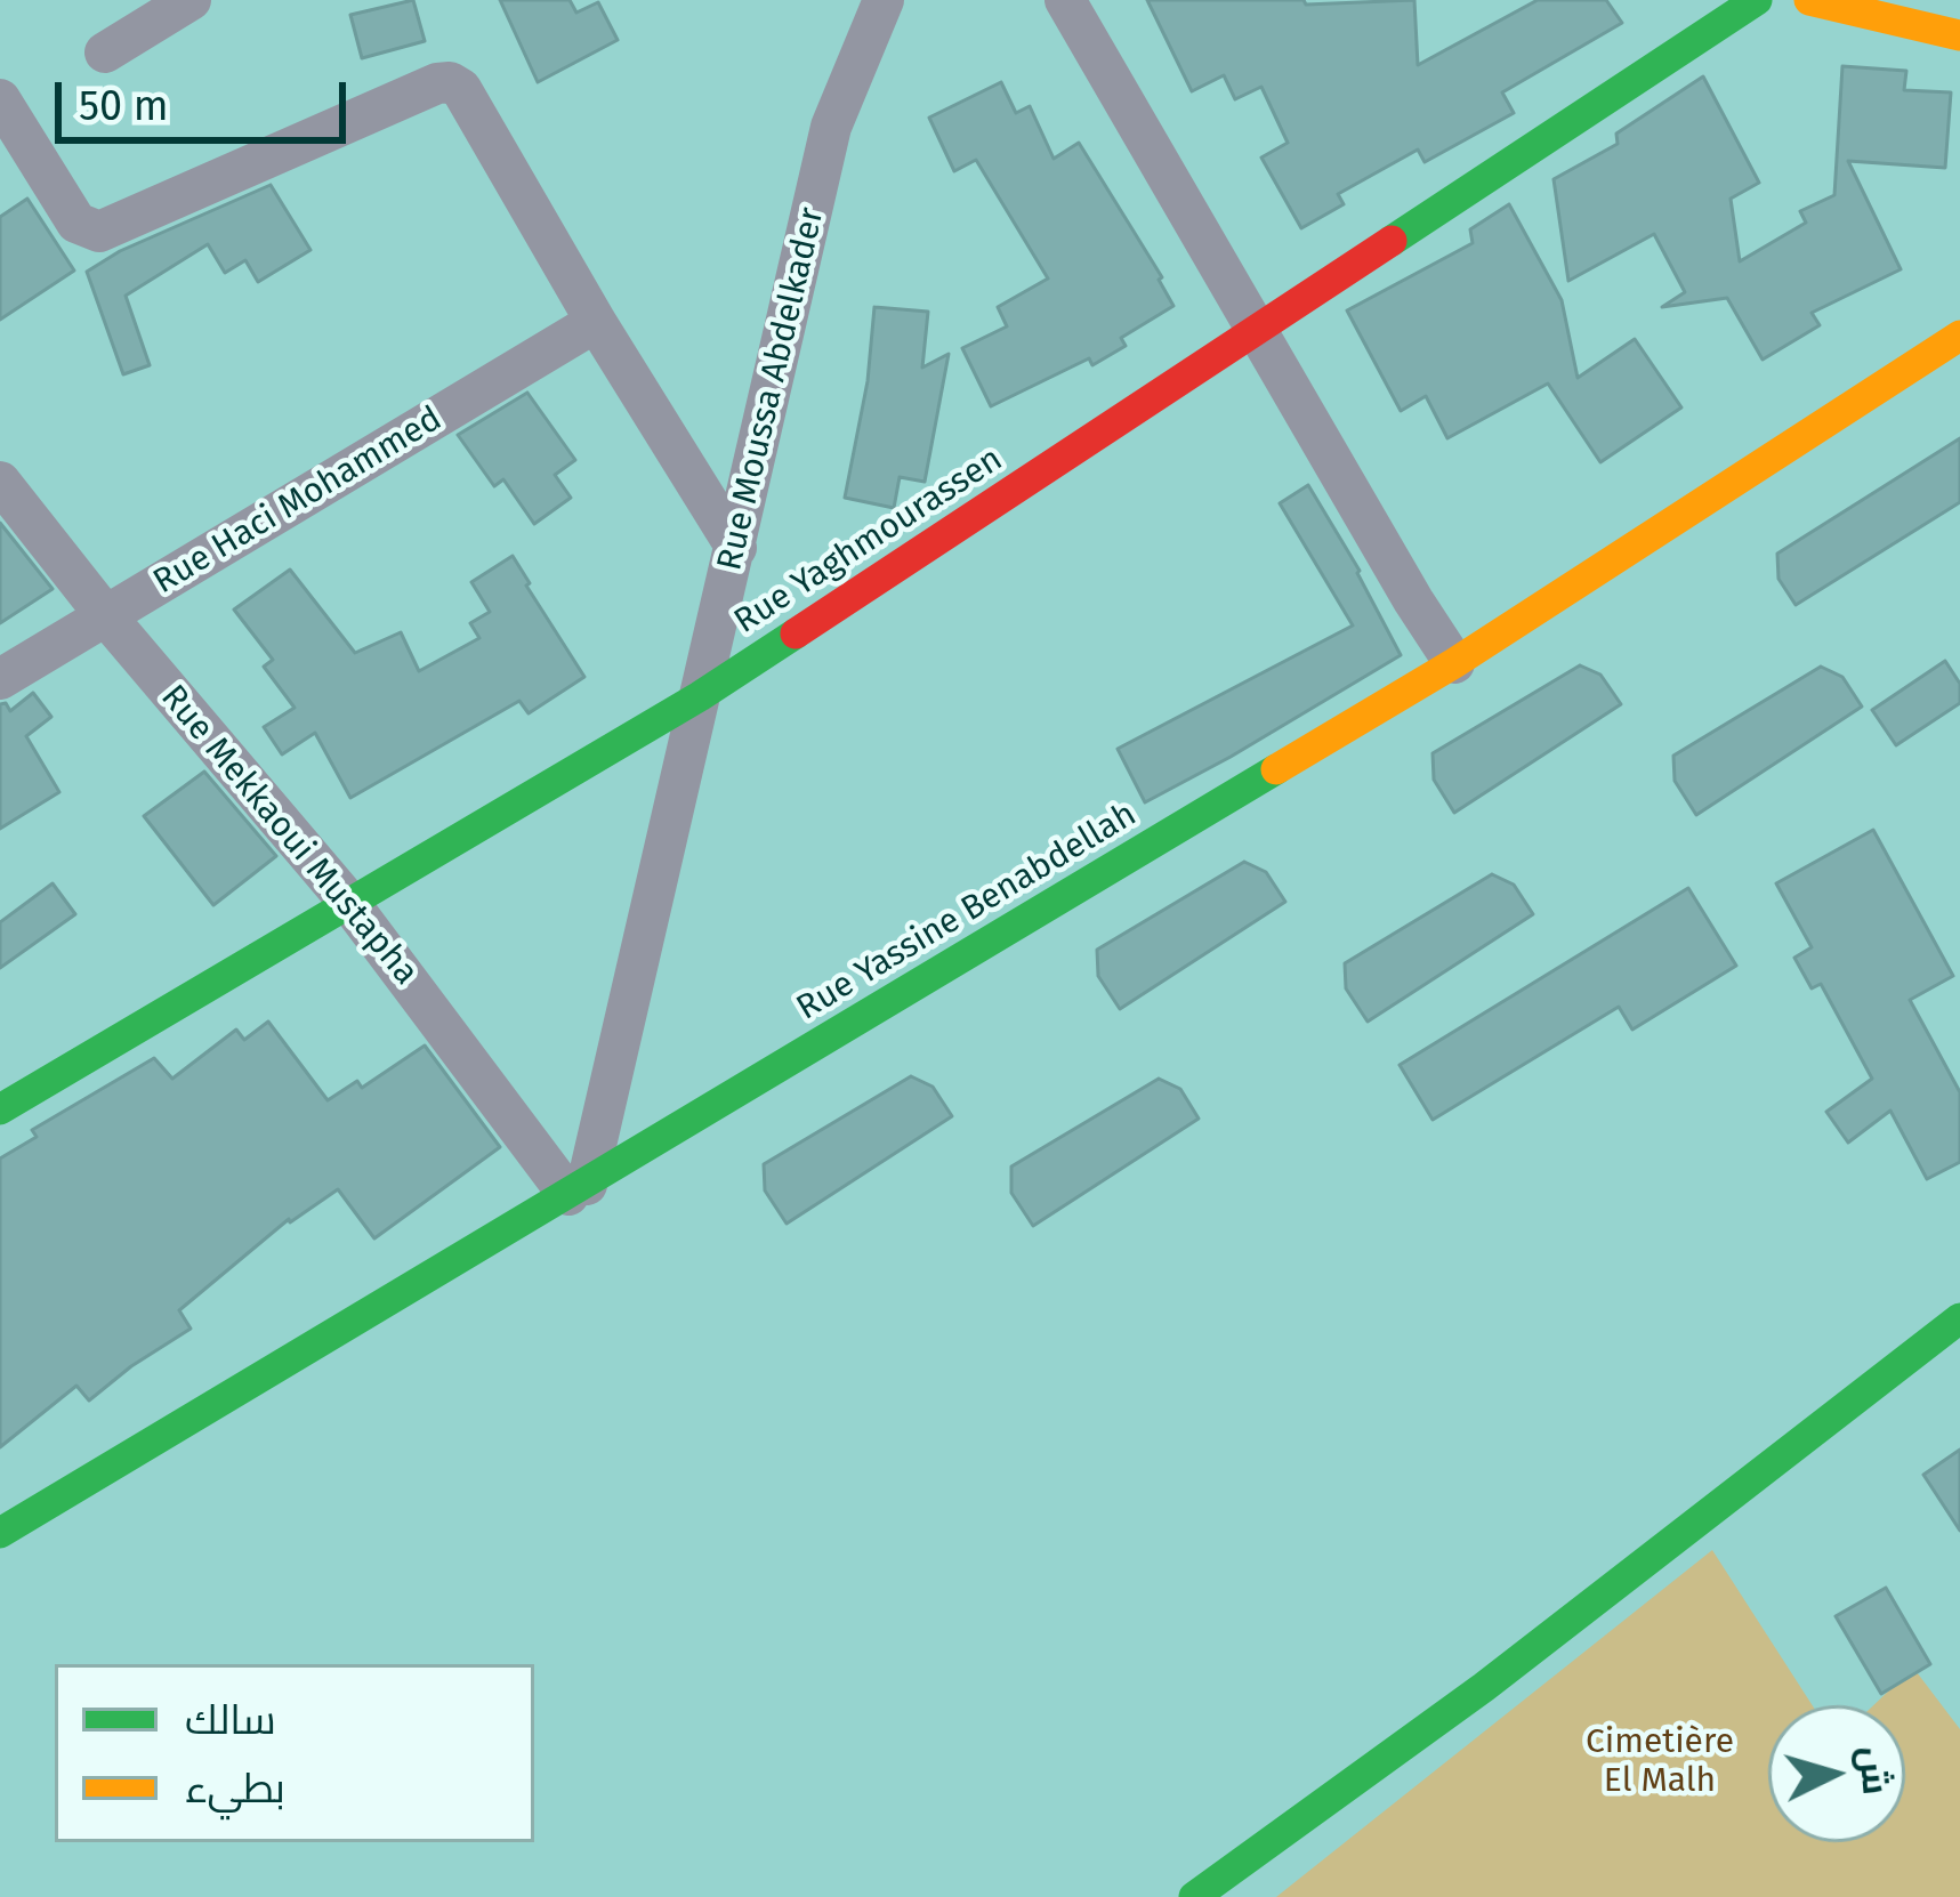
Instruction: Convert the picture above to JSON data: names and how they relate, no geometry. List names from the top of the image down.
{
  "streets": {
    "street": [
      "Rue Moussa Abdelkader",
      "Rue Haci Mohammed",
      "Rue Yaghmourassen",
      "Rue Mekkaoui Mustapha",
      "Rue Yassine Benabdellah"
    ]
  },
  "crossings": [
    ["Rue Moussa Abdelkader", "Rue Yaghmourassen"],
    ["Rue Moussa Abdelkader", "Rue Mekkaoui Mustapha"],
    ["Rue Moussa Abdelkader", "Rue Yassine Benabdellah"],
    ["Rue Haci Mohammed", "Rue Mekkaoui Mustapha"],
    ["Rue Yaghmourassen", "Rue Mekkaoui Mustapha"],
    ["Rue Mekkaoui Mustapha", "Rue Yassine Benabdellah"]
  ],
  "parks": ["Cimetière El Malh"],
  "legend": ["سالك", "بطيء"],
  "scale_bar": "50 m",
  "north": "right"
}
